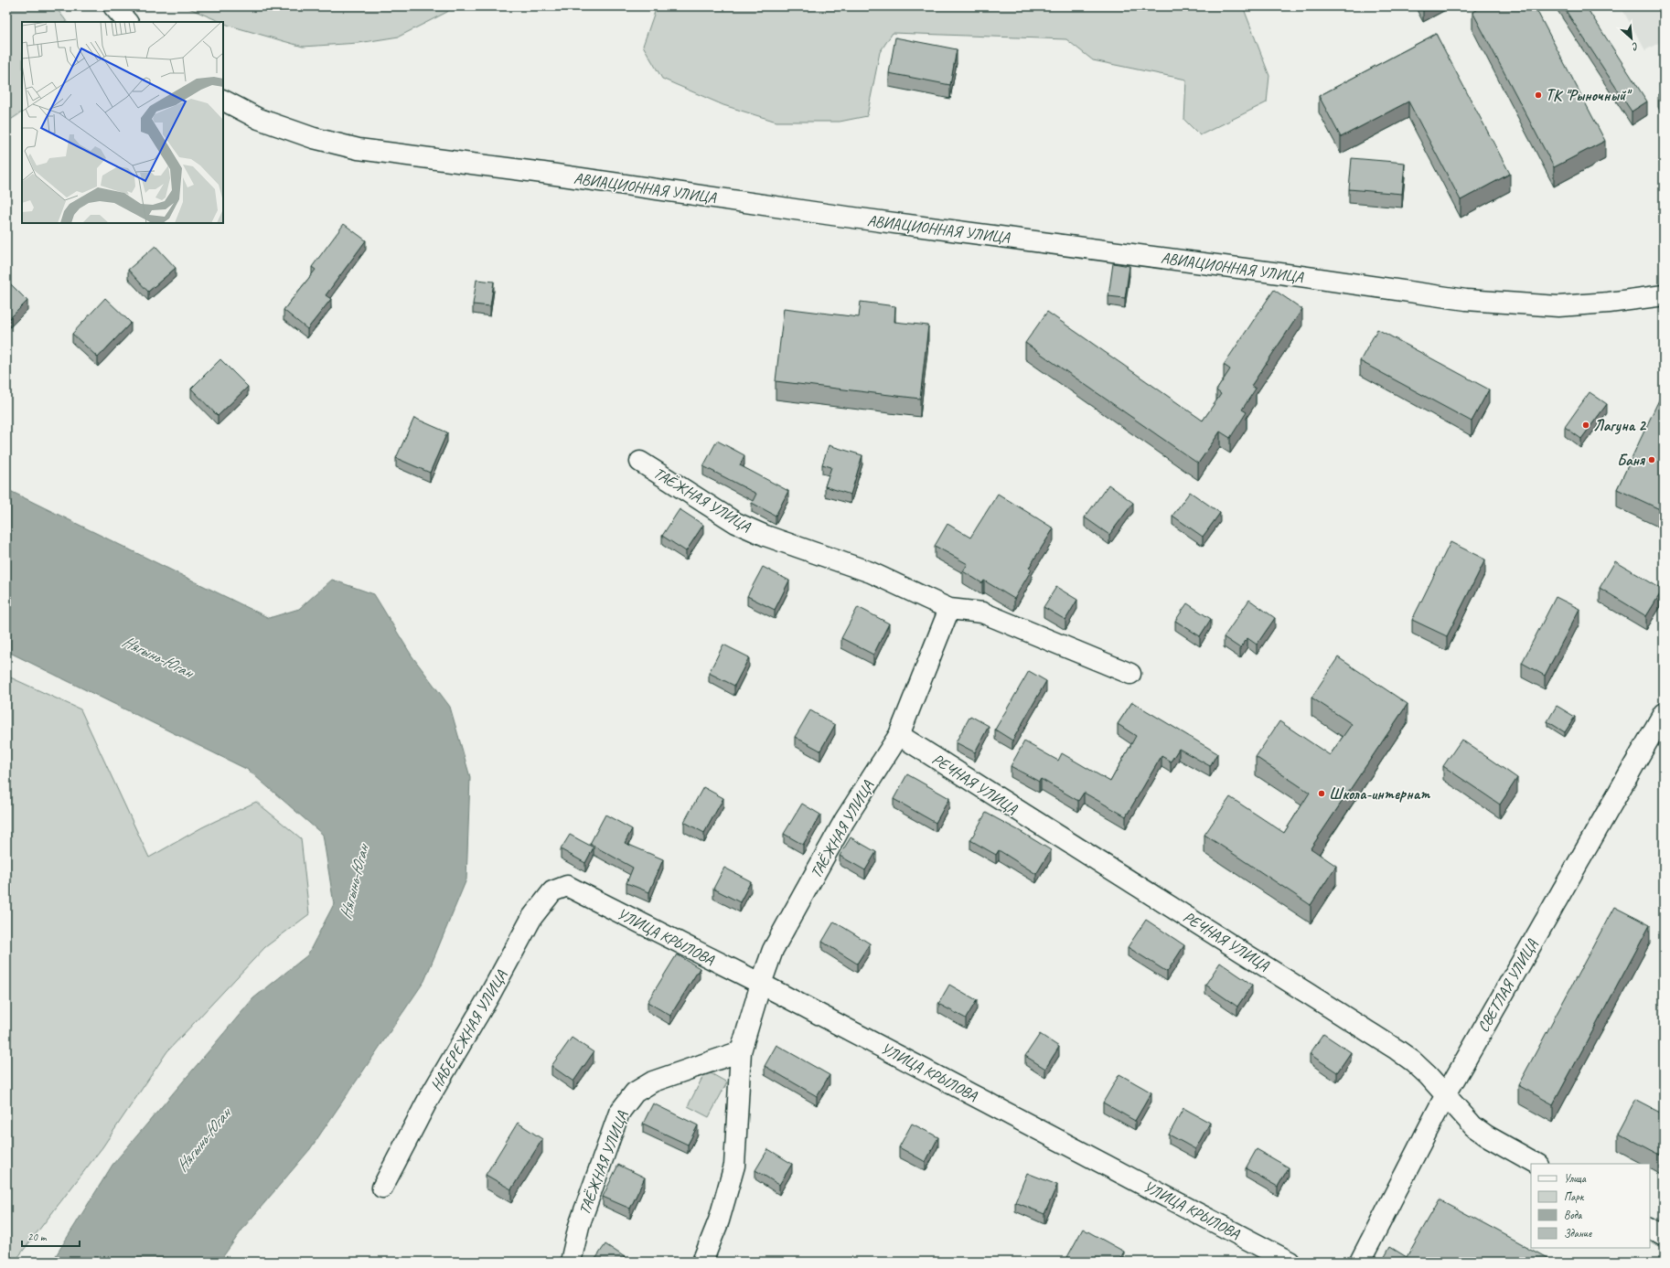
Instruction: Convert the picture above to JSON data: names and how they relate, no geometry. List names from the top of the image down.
{
  "streets": {
    "street": [
      "АВИАЦИОННАЯ УЛИЦА",
      "ТАЁЖНАЯ УЛИЦА",
      "РЕЧНАЯ УЛИЦА",
      "УЛИЦА КРЫЛОВА",
      "СВЕТЛАЯ УЛИЦА",
      "НАБЕРЕЖНАЯ УЛИЦА"
    ]
  },
  "crossings": [
    ["ТАЁЖНАЯ УЛИЦА", "РЕЧНАЯ УЛИЦА"],
    ["ТАЁЖНАЯ УЛИЦА", "УЛИЦА КРЫЛОВА"],
    ["РЕЧНАЯ УЛИЦА", "СВЕТЛАЯ УЛИЦА"],
    ["УЛИЦА КРЫЛОВА", "НАБЕРЕЖНАЯ УЛИЦА"]
  ],
  "water": ["Нягынь-Юган"],
  "places": [
    "ТК \"Рыночный\"",
    "Лагуна 2",
    "Баня",
    "Школа-интернат"
  ],
  "legend": [
    "Улица",
    "Парк",
    "Вода",
    "Здание"
  ],
  "scale_bar": "20 m",
  "north": "bottom right"
}
